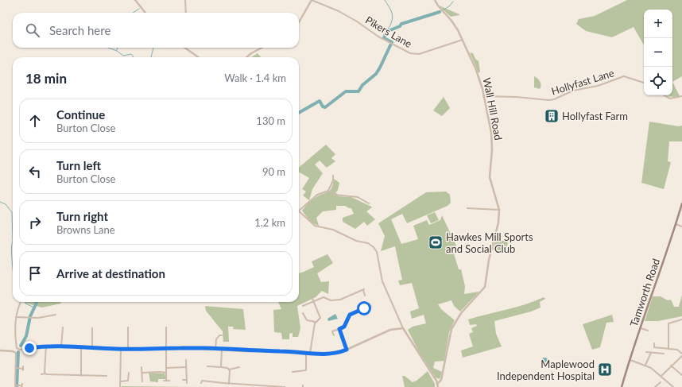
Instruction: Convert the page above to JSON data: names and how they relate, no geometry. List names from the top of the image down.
{
  "streets": {
    "main road": ["Tamworth Road"],
    "street": ["Pikers Lane", "Hollyfast Lane", "Wall Hill Road"]
  },
  "crossings": [
    ["Pikers Lane", "Wall Hill Road"],
    ["Hollyfast Lane", "Wall Hill Road"]
  ],
  "places": {
    "building": ["Hollyfast Farm"],
    "sports": ["Hawkes Mill Sports and Social Club"],
    "hospital": ["Maplewood Independent Hospital"]
  },
  "page": {
    "map_buttons": ["+", "−"],
    "search": "Search here",
    "heading": ["18 min", "Walk · 1.4 km"],
    "list": [
      ["Continue", "Burton Close", "130 m"],
      ["Turn left", "Burton Close", "90 m"],
      ["Turn right", "Browns Lane", "1.2 km"],
      "Arrive at destination"
    ]
  }
}
